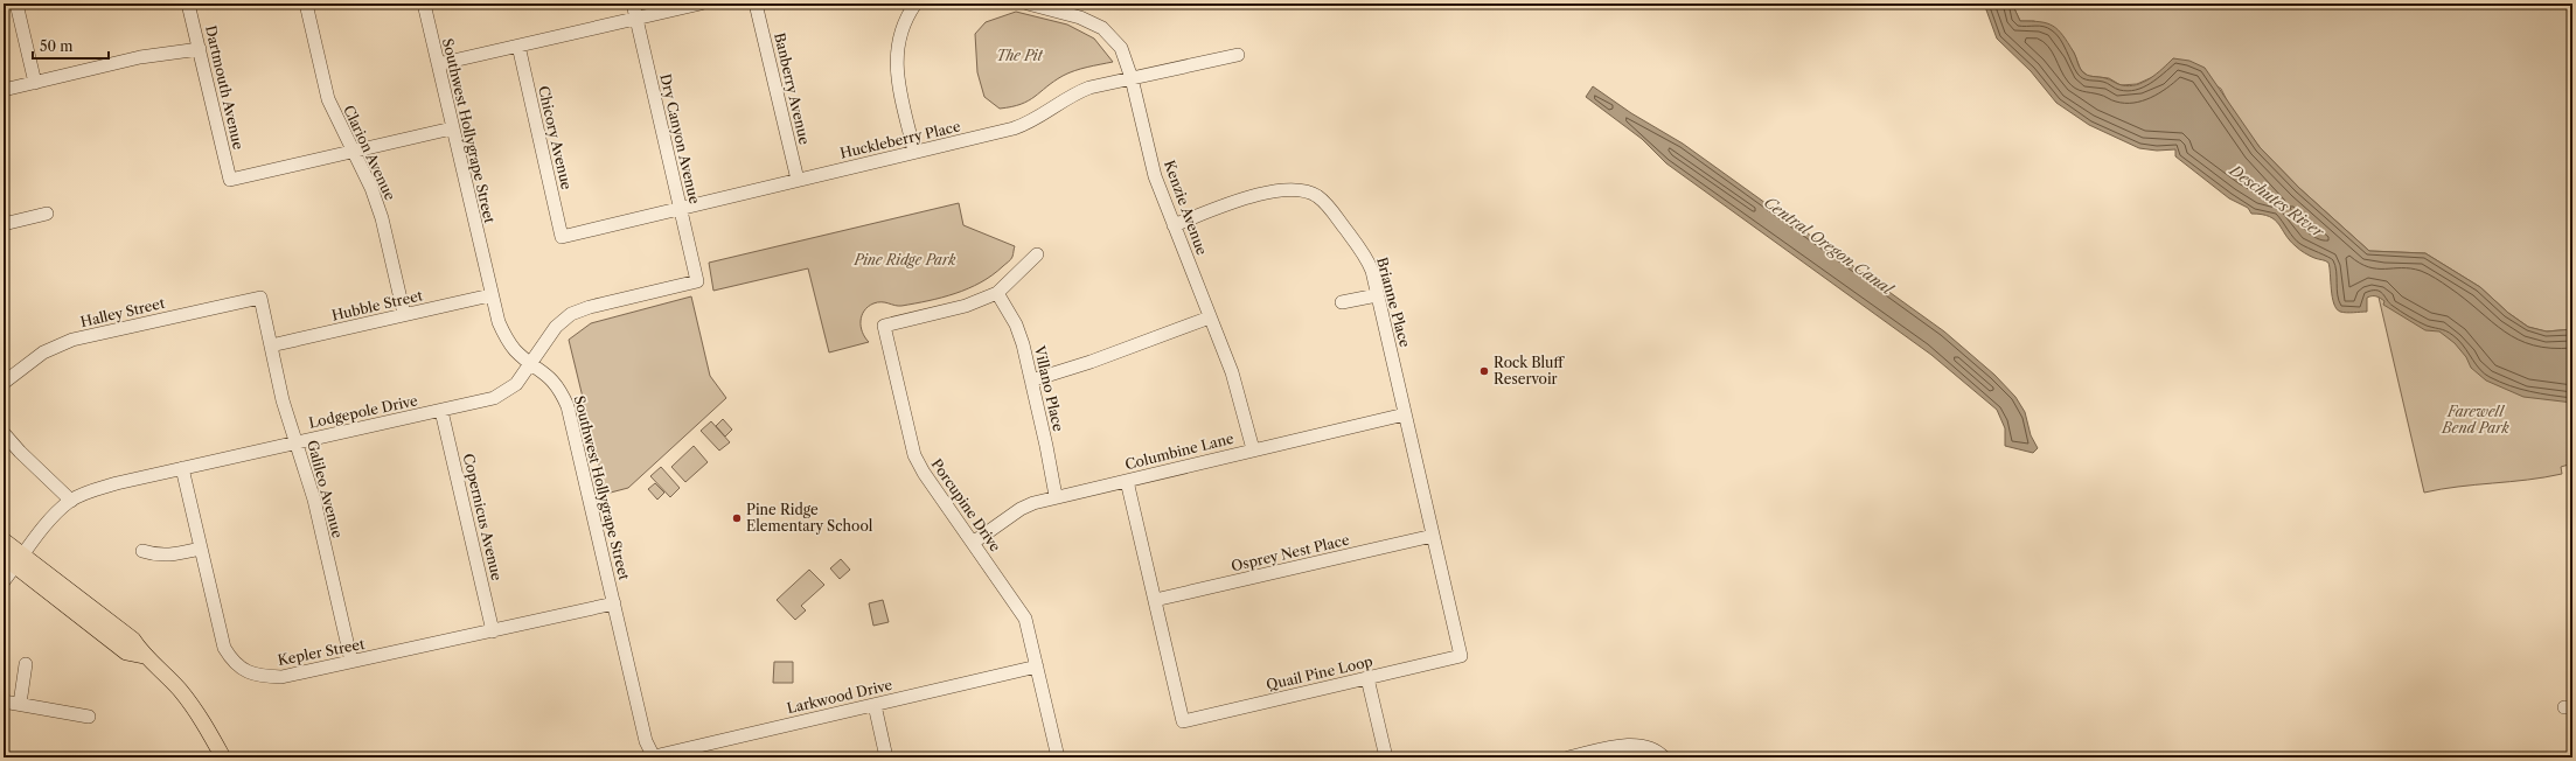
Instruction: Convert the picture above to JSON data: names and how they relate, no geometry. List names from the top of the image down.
{
  "streets": {
    "street": [
      "Dartmouth Avenue",
      "Banberry Avenue",
      "Southwest Hollygrape Street",
      "Chicory Avenue",
      "Dry Canyon Avenue",
      "Huckleberry Place",
      "Clarion Avenue",
      "Kenzie Avenue",
      "Brianne Place",
      "Hubble Street",
      "Halley Street",
      "Villano Place",
      "Lodgepole Drive",
      "Columbine Lane",
      "Galileo Avenue",
      "Porcupine Drive",
      "Copernicus Avenue",
      "Osprey Nest Place",
      "Kepler Street",
      "Quail Pine Loop",
      "Larkwood Drive"
    ]
  },
  "crossings": [
    ["Dartmouth Avenue", "Clarion Avenue"],
    ["Banberry Avenue", "Huckleberry Place"],
    ["Southwest Hollygrape Street", "Hubble Street"],
    ["Southwest Hollygrape Street", "Lodgepole Drive"],
    ["Southwest Hollygrape Street", "Kepler Street"],
    ["Southwest Hollygrape Street", "Larkwood Drive"],
    ["Chicory Avenue", "Huckleberry Place"],
    ["Dry Canyon Avenue", "Huckleberry Place"],
    ["Dry Canyon Avenue", "Lodgepole Drive"],
    ["Huckleberry Place", "Kenzie Avenue"],
    ["Clarion Avenue", "Hubble Street"],
    ["Kenzie Avenue", "Brianne Place"],
    ["Kenzie Avenue", "Columbine Lane"],
    ["Brianne Place", "Columbine Lane"],
    ["Brianne Place", "Quail Pine Loop"],
    ["Hubble Street", "Galileo Avenue"],
    ["Halley Street", "Galileo Avenue"],
    ["Villano Place", "Columbine Lane"],
    ["Villano Place", "Porcupine Drive"],
    ["Lodgepole Drive", "Galileo Avenue"],
    ["Lodgepole Drive", "Copernicus Avenue"],
    ["Lodgepole Drive", "Kepler Street"],
    ["Columbine Lane", "Porcupine Drive"],
    ["Columbine Lane", "Quail Pine Loop"],
    ["Galileo Avenue", "Kepler Street"],
    ["Porcupine Drive", "Larkwood Drive"],
    ["Copernicus Avenue", "Kepler Street"],
    ["Osprey Nest Place", "Quail Pine Loop"]
  ],
  "water": ["Deschutes River", "Central Oregon Canal"],
  "parks": ["The Pit", "Pine Ridge Park", "Farewell Bend Park"],
  "places": ["Rock Bluff Reservoir", "Pine Ridge Elementary School"],
  "scale_bar": "50 m"
}
